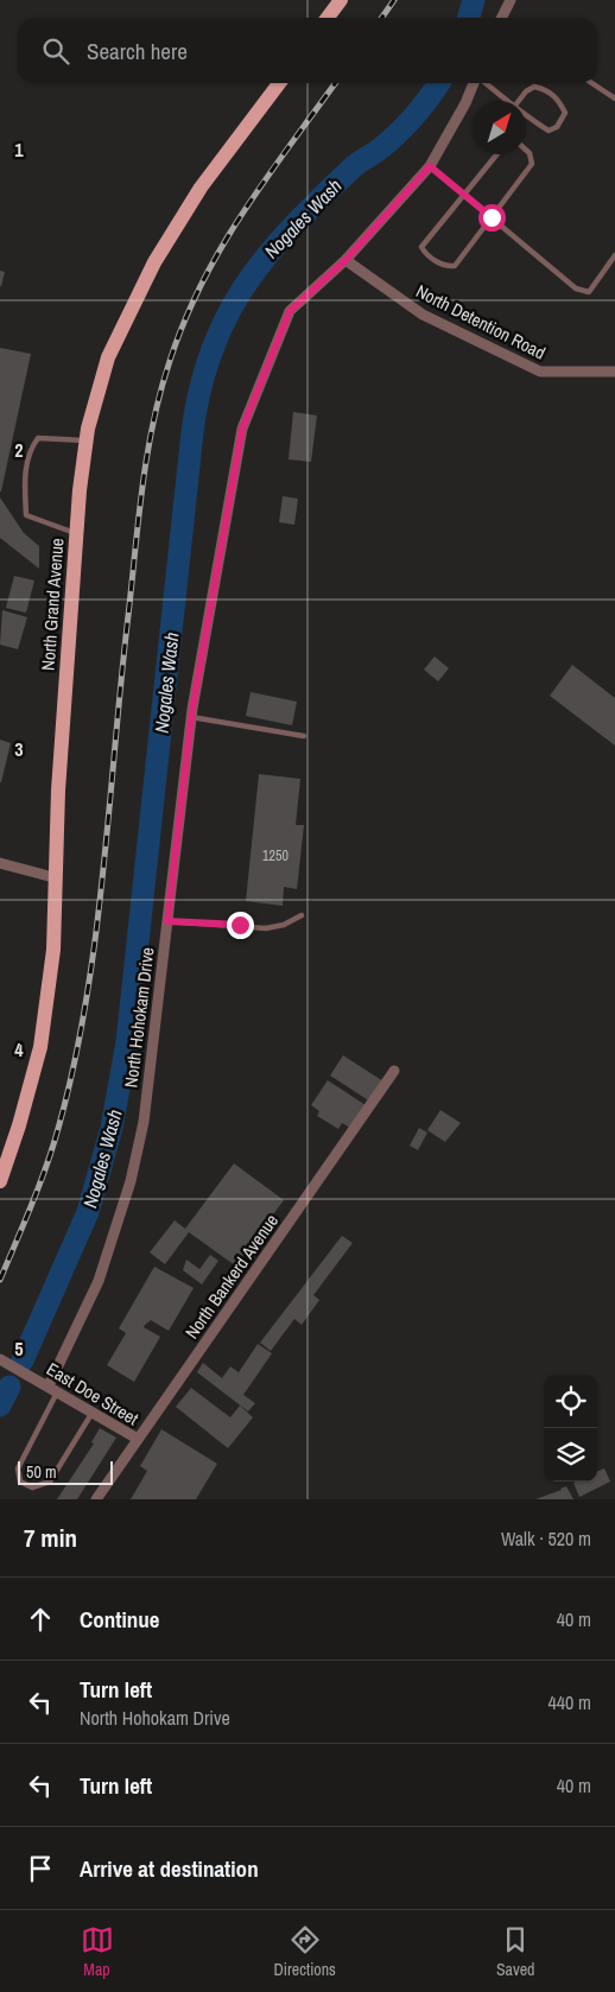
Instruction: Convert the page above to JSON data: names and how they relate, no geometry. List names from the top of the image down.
{
  "streets": {
    "main road": ["North Grand Avenue"],
    "street": [
      "North Detention Road",
      "North Hohokam Drive",
      "North Bankerd Avenue",
      "East Doe Street"
    ]
  },
  "crossings": [
    ["North Detention Road", "North Hohokam Drive"],
    ["North Hohokam Drive", "East Doe Street"],
    ["North Bankerd Avenue", "East Doe Street"]
  ],
  "water": ["Nogales Wash"],
  "house_numbers": ["1250"],
  "scale_bar": "50 m",
  "north": "top right",
  "page": {
    "search": "Search here",
    "scale": "50 m",
    "heading": ["7 min", "Walk · 520 m"],
    "list": [
      ["Continue", "40 m"],
      ["Turn left", "North Hohokam Drive", "440 m"],
      ["Turn left", "40 m"],
      "Arrive at destination"
    ],
    "nav": ["Map", "Directions", "Saved"]
  },
  "grid": {
    "rows": [
      "1",
      "2",
      "3",
      "4",
      "5"
    ]
  }
}
